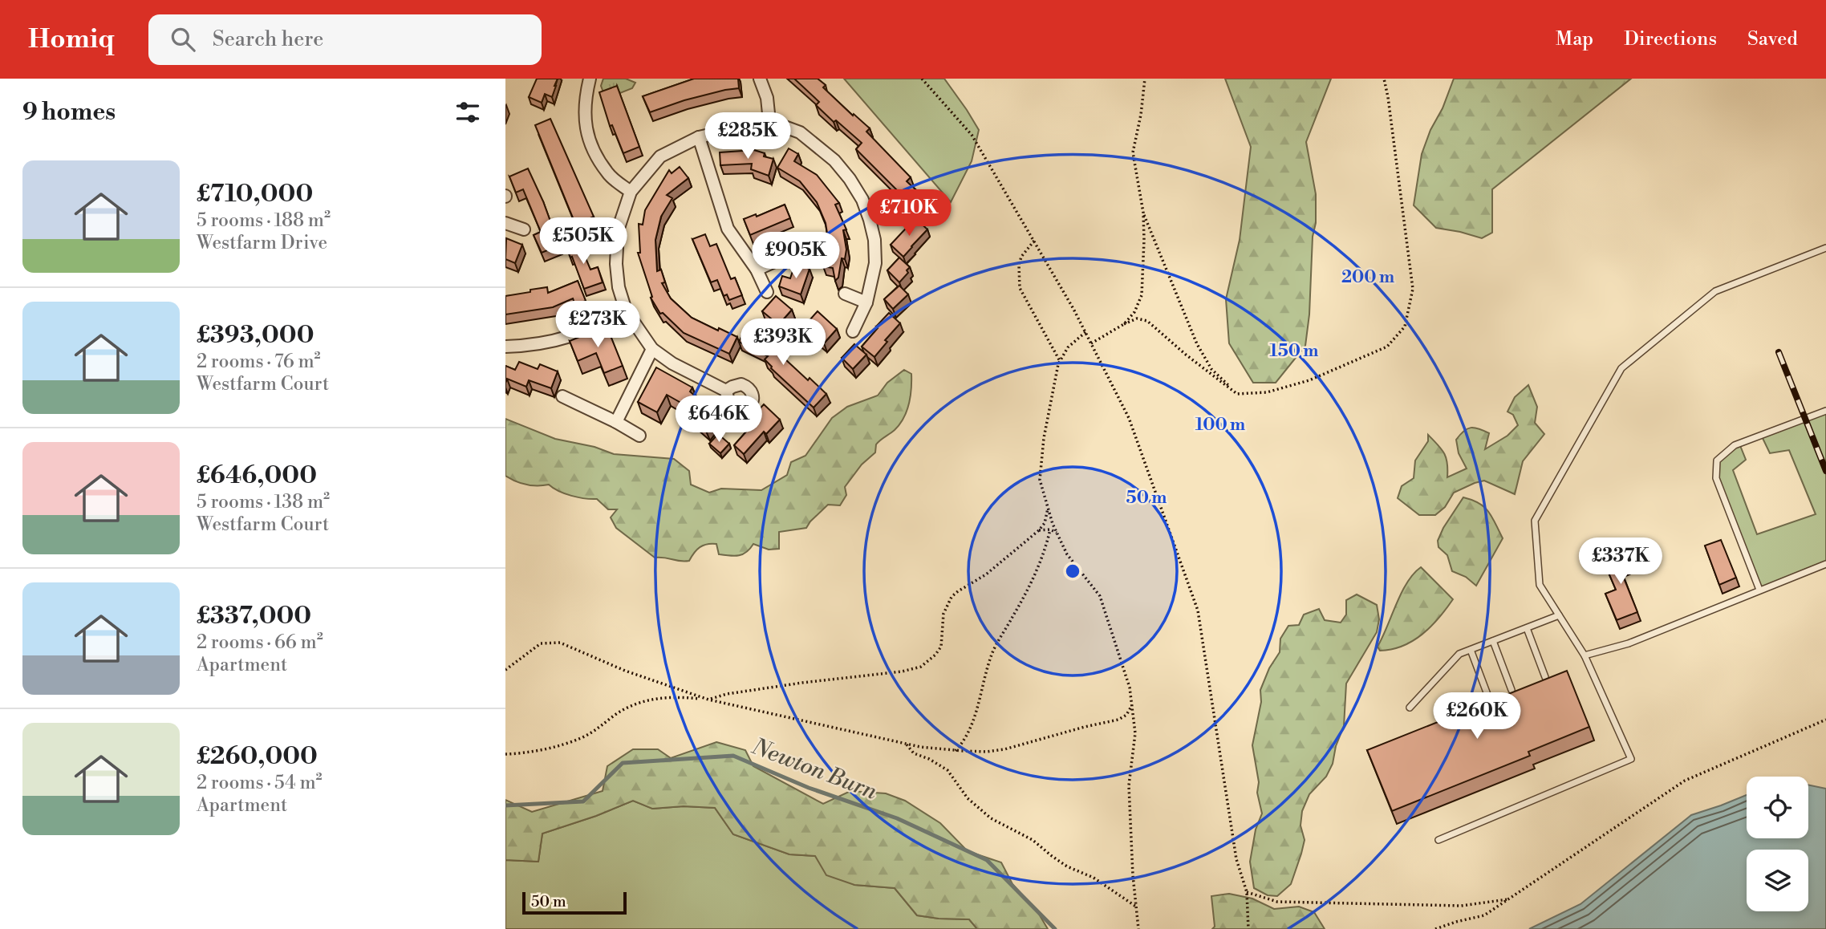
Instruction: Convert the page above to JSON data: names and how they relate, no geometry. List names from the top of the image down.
{
  "water": ["Newton Burn"],
  "scale_bar": "50 m",
  "page": {
    "header": "Homiq",
    "search": "Search here",
    "nav": ["Map", "Directions", "Saved"],
    "heading": "9 homes",
    "price": [
      "£285K",
      "£710K",
      "£505K",
      "£905K",
      "£273K",
      "£393K",
      "£646K",
      "£337K",
      "£260K"
    ],
    "list": [
      {
        "name": "£710,000",
        "note": "5 rooms · 188 m² · Westfarm Drive"
      },
      {
        "name": "£393,000",
        "note": "2 rooms · 76 m² · Westfarm Court"
      },
      {
        "name": "£646,000",
        "note": "5 rooms · 138 m² · Westfarm Court"
      },
      {
        "name": "£337,000",
        "note": "2 rooms · 66 m² · Apartment"
      },
      {
        "name": "£260,000",
        "note": "2 rooms · 54 m² · Apartment"
      }
    ],
    "scale": "50 m"
  },
  "rings": [
    "200 m",
    "150 m",
    "100 m",
    "50 m"
  ]
}
